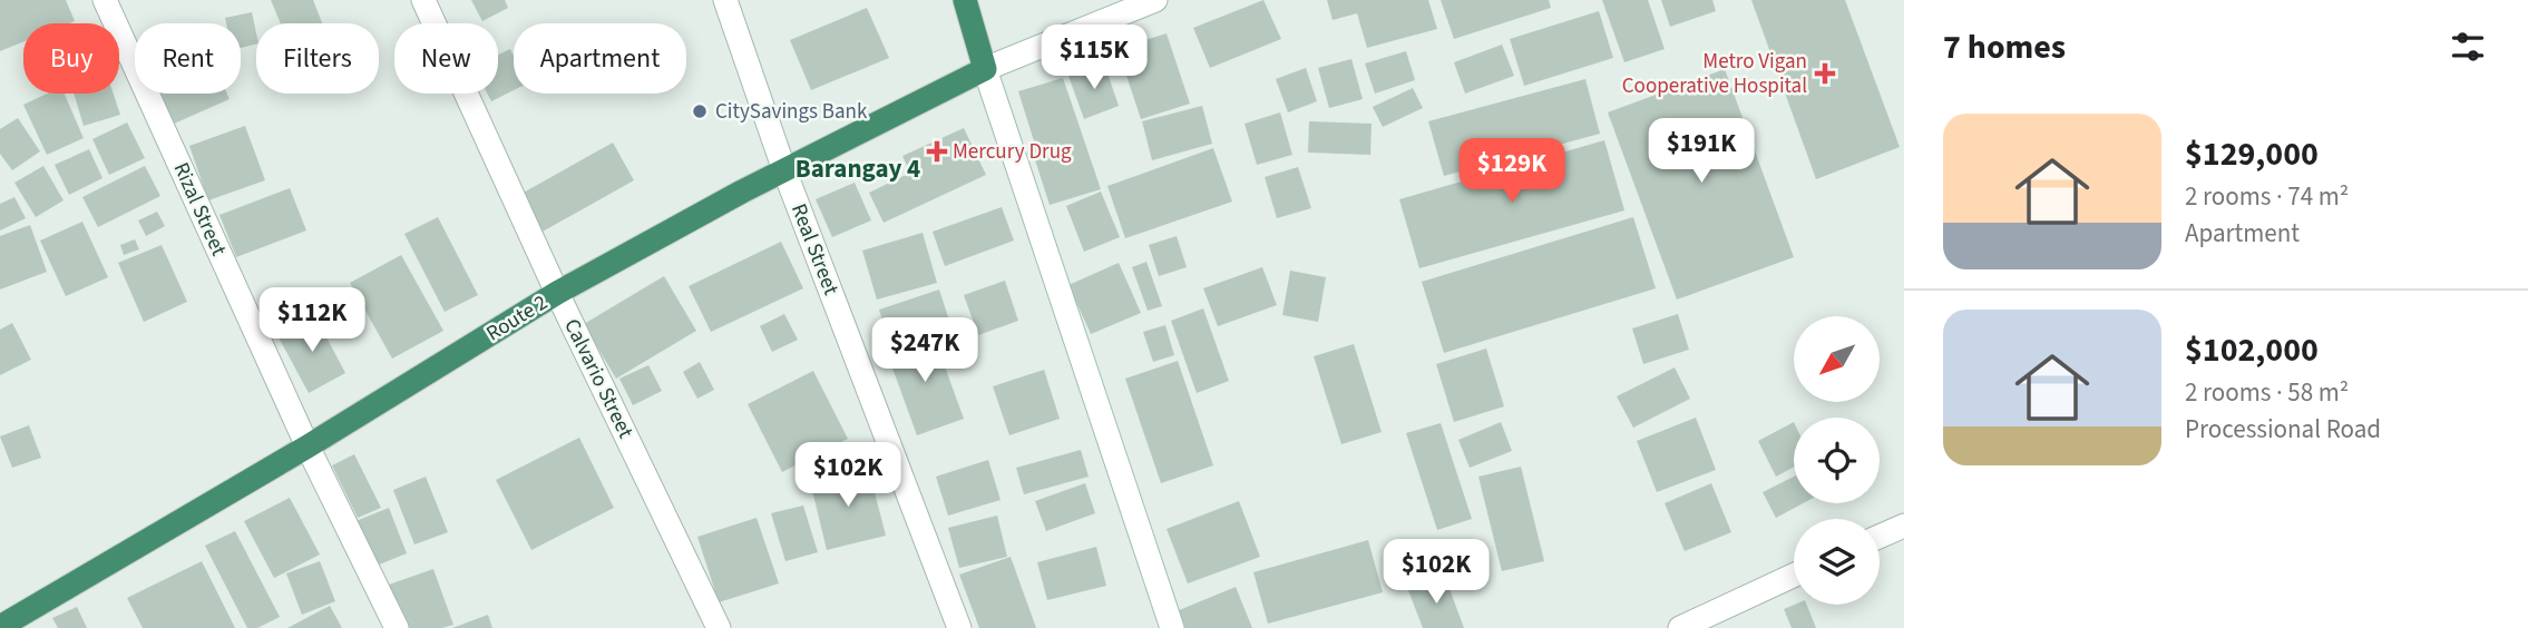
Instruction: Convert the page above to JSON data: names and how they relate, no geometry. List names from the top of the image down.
{
  "streets": {
    "highway": ["Route 2"],
    "street": ["Rizal Street", "Real Street", "Calvario Street"]
  },
  "crossings": [
    ["Rizal Street", "Route 2"],
    ["Real Street", "Route 2"],
    ["Route 2", "Calvario Street"]
  ],
  "districts": ["Barangay 4"],
  "places": {
    "health": ["Metro Vigan Cooperative Hospital", "Mercury Drug"],
    "other": ["CitySavings Bank"]
  },
  "north": "bottom left",
  "page": {
    "heading": "7 homes",
    "chip": [
      "Buy",
      "Rent",
      "Filters",
      "New",
      "Apartment"
    ],
    "price": [
      "$115K",
      "$191K",
      "$129K",
      "$112K",
      "$247K",
      "$102K",
      "$102K"
    ],
    "list": [
      {
        "name": "$129,000",
        "note": "2 rooms · 74 m² · Apartment"
      },
      {
        "name": "$102,000",
        "note": "2 rooms · 58 m² · Processional Road"
      }
    ]
  }
}
